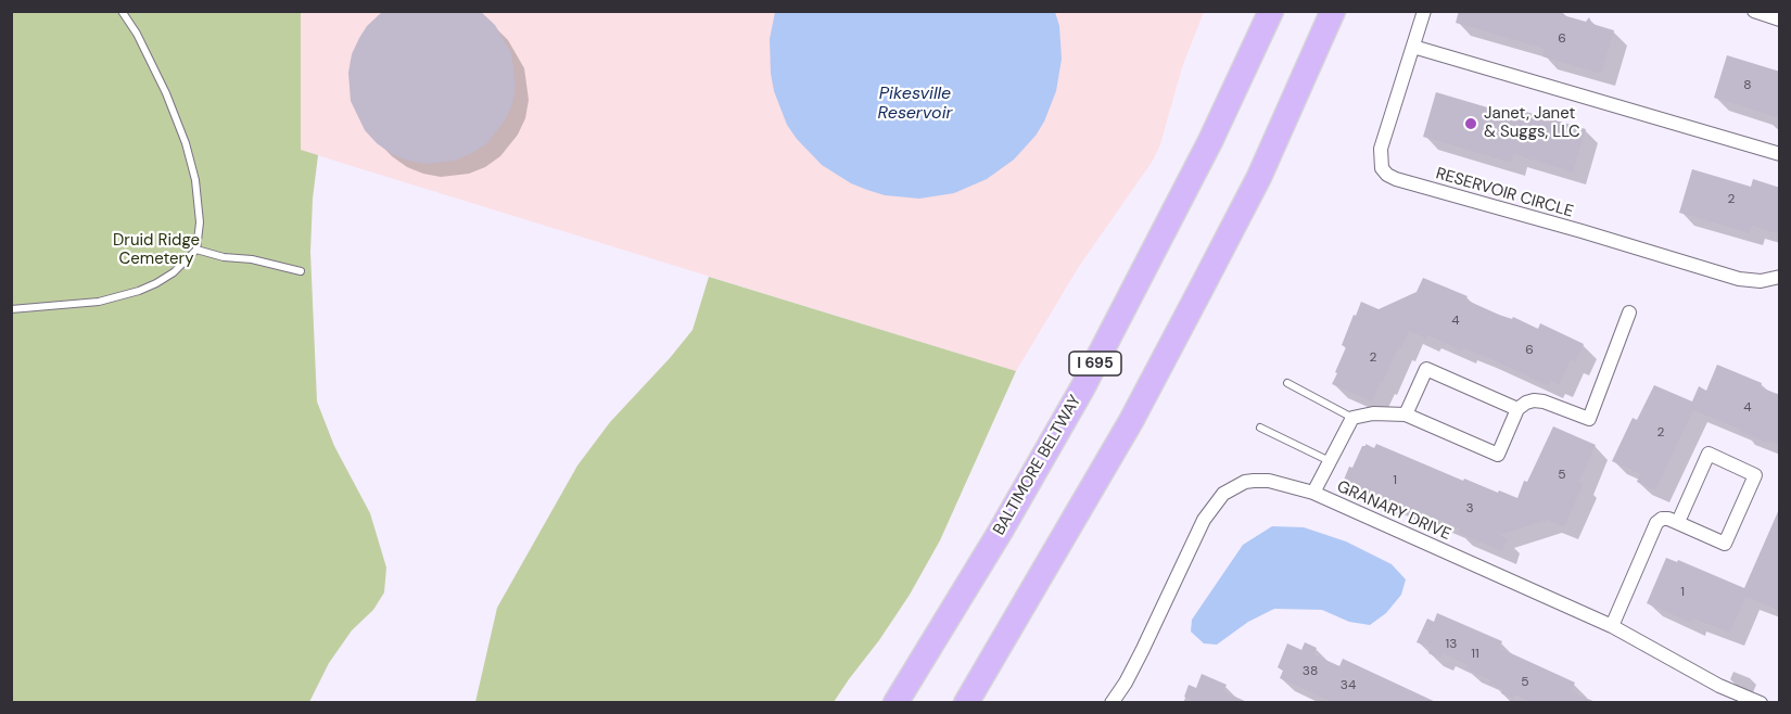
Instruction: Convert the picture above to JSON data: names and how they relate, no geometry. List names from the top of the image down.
{
  "streets": {
    "highway": ["I 695", "BALTIMORE BELTWAY"],
    "street": ["RESERVOIR CIRCLE", "GRANARY DRIVE"]
  },
  "water": ["Pikesville Reservoir"],
  "parks": ["Druid Ridge Cemetery"],
  "places": ["Janet, Janet & Suggs, LLC"],
  "house_numbers": [
    "6",
    "8",
    "2",
    "4",
    "6",
    "2",
    "4",
    "2",
    "5",
    "1",
    "3",
    "1",
    "13",
    "11",
    "38",
    "5",
    "34"
  ]
}
